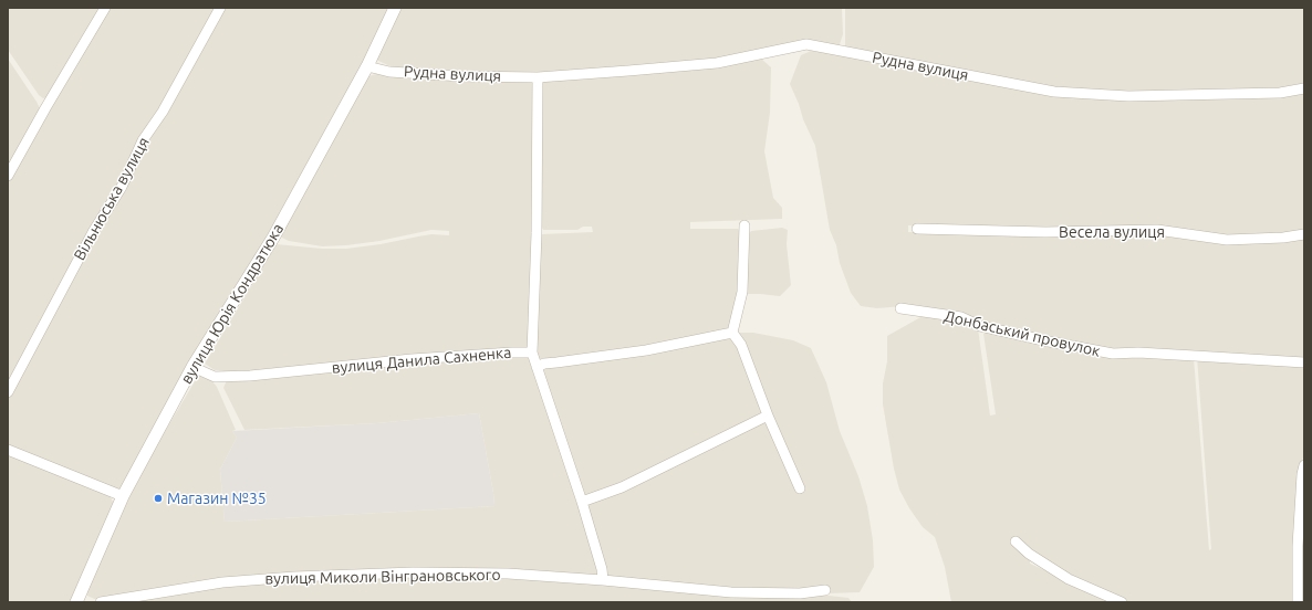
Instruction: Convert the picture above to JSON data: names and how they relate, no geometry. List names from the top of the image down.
{
  "streets": {
    "street": [
      "Рудна вулиця",
      "Вільнюська вулиця",
      "Весела вулиця",
      "вулиця Юрія Кондратюка",
      "Донбаський провулок",
      "вулиця Данила Сахненка",
      "вулиця Миколи Вінграновського"
    ]
  },
  "crossings": [
    ["Рудна вулиця", "вулиця Юрія Кондратюка"],
    ["Рудна вулиця", "вулиця Данила Сахненка"],
    ["вулиця Юрія Кондратюка", "вулиця Данила Сахненка"]
  ],
  "places": ["Магазин №35"]
}
